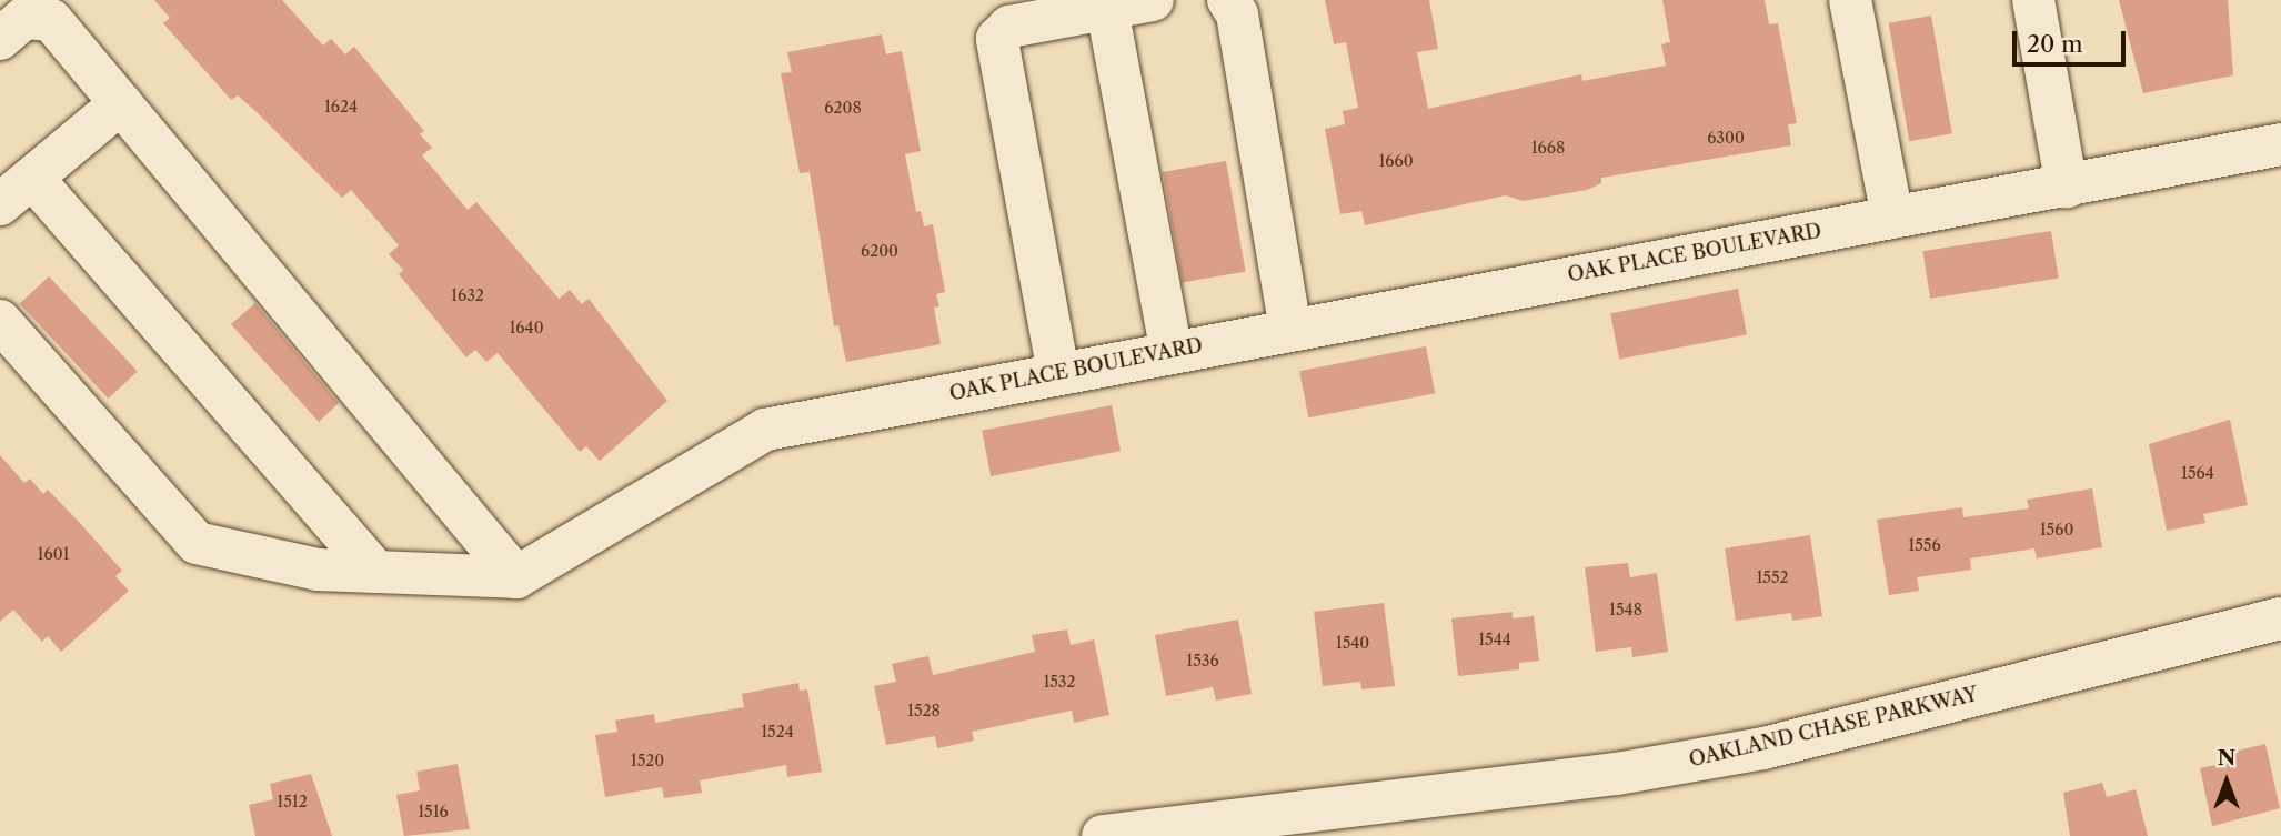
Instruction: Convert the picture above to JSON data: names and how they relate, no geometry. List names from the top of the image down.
{
  "streets": {
    "street": ["OAK PLACE BOULEVARD", "OAKLAND CHASE PARKWAY"]
  },
  "house_numbers": [
    "1624",
    "6208",
    "6300",
    "1668",
    "1660",
    "6200",
    "1632",
    "1640",
    "1564",
    "1560",
    "1556",
    "1601",
    "1552",
    "1548",
    "1544",
    "1540",
    "1536",
    "1532",
    "1528",
    "1524",
    "1520",
    "1512",
    "1516"
  ],
  "scale_bar": "20 m",
  "north": "top"
}
